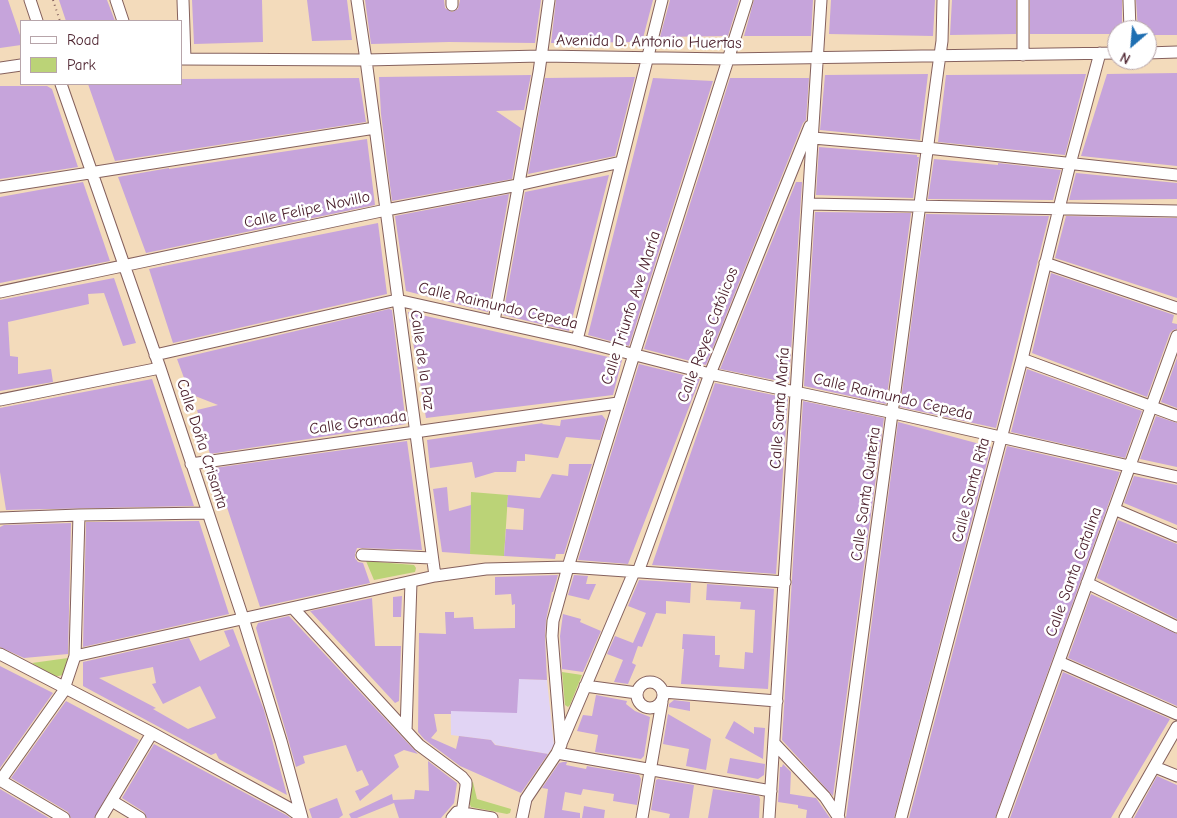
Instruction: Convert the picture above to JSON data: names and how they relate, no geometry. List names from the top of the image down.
{
  "streets": {
    "street": [
      "Avenida D. Antonio Huertas",
      "Calle Felipe Novillo",
      "Calle Raimundo Cepeda",
      "Calle Triunfo Ave María",
      "Calle Reyes Católicos",
      "Calle de la Paz",
      "Calle Santa María",
      "Calle Granada",
      "Calle Doña Crisanta",
      "Calle Santa Rita",
      "Calle Santa Quiteria",
      "Calle Santa Catalina"
    ]
  },
  "crossings": [
    ["Avenida D. Antonio Huertas", "Calle Triunfo Ave María"],
    ["Avenida D. Antonio Huertas", "Calle de la Paz"],
    ["Avenida D. Antonio Huertas", "Calle Santa María"],
    ["Avenida D. Antonio Huertas", "Calle Santa Rita"],
    ["Avenida D. Antonio Huertas", "Calle Santa Quiteria"],
    ["Calle Felipe Novillo", "Calle de la Paz"],
    ["Calle Felipe Novillo", "Calle Doña Crisanta"],
    ["Calle Raimundo Cepeda", "Calle Triunfo Ave María"],
    ["Calle Raimundo Cepeda", "Calle Reyes Católicos"],
    ["Calle Raimundo Cepeda", "Calle de la Paz"],
    ["Calle Raimundo Cepeda", "Calle Santa María"],
    ["Calle Raimundo Cepeda", "Calle Santa Rita"],
    ["Calle Raimundo Cepeda", "Calle Santa Quiteria"],
    ["Calle Raimundo Cepeda", "Calle Santa Catalina"],
    ["Calle Triunfo Ave María", "Calle Reyes Católicos"],
    ["Calle Triunfo Ave María", "Calle Granada"],
    ["Calle Reyes Católicos", "Calle Santa María"],
    ["Calle de la Paz", "Calle Granada"],
    ["Calle Granada", "Calle Doña Crisanta"]
  ],
  "legend": ["Road", "Park"],
  "north": "bottom left"
}
